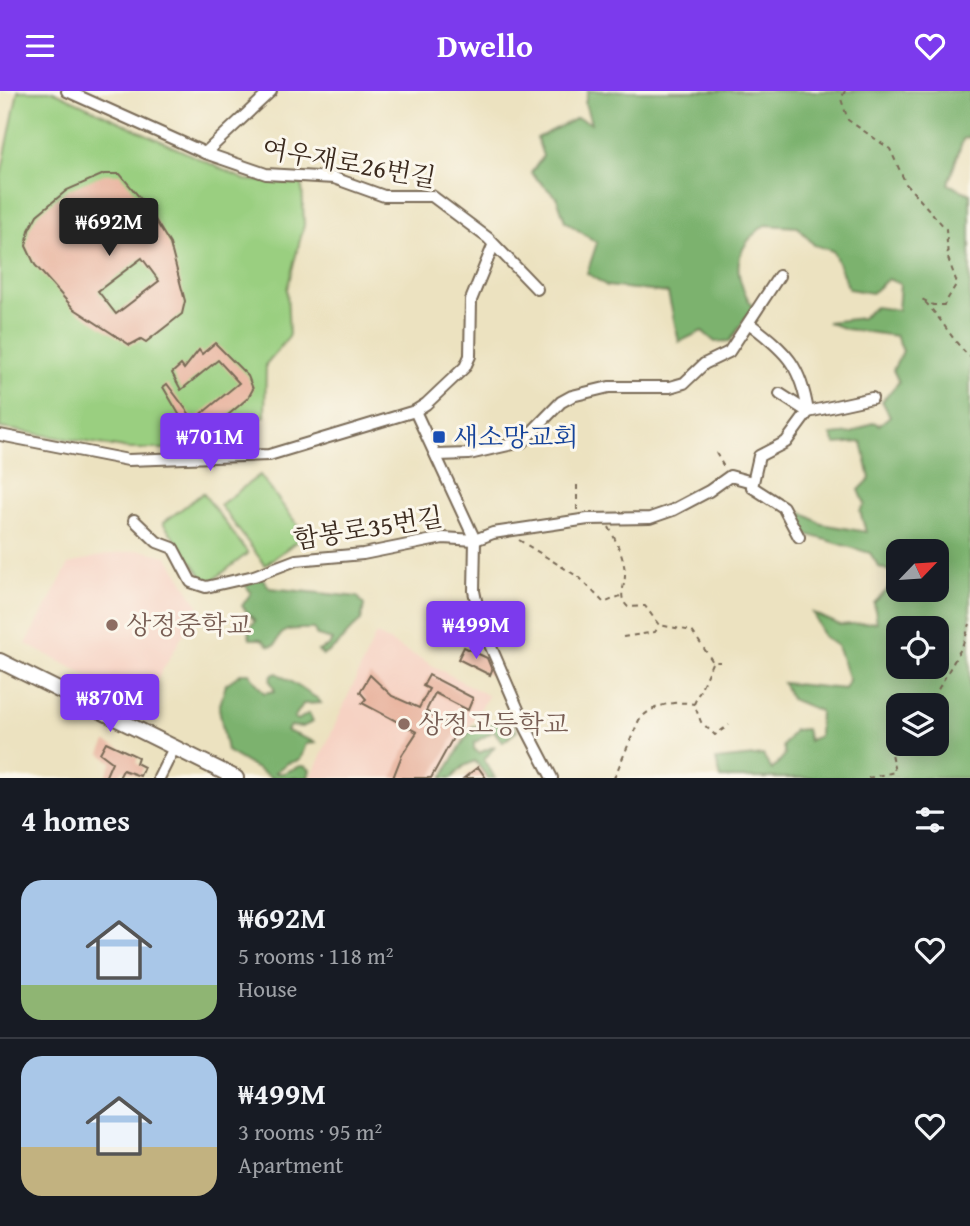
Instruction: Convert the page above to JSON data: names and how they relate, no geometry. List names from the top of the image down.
{
  "streets": {
    "street": ["여우재로26번길", "함봉로35번길"]
  },
  "places": {
    "transit": ["새소망교회"],
    "other": ["상정중학교", "상정고등학교"]
  },
  "north": "top right",
  "page": {
    "header": "Dwello",
    "price": [
      "₩692M",
      "₩701M",
      "₩499M",
      "₩870M"
    ],
    "heading": "4 homes",
    "list": [
      {
        "name": "₩692M",
        "note": "5 rooms · 118 m² · House"
      },
      {
        "name": "₩499M",
        "note": "3 rooms · 95 m² · Apartment"
      }
    ]
  }
}
